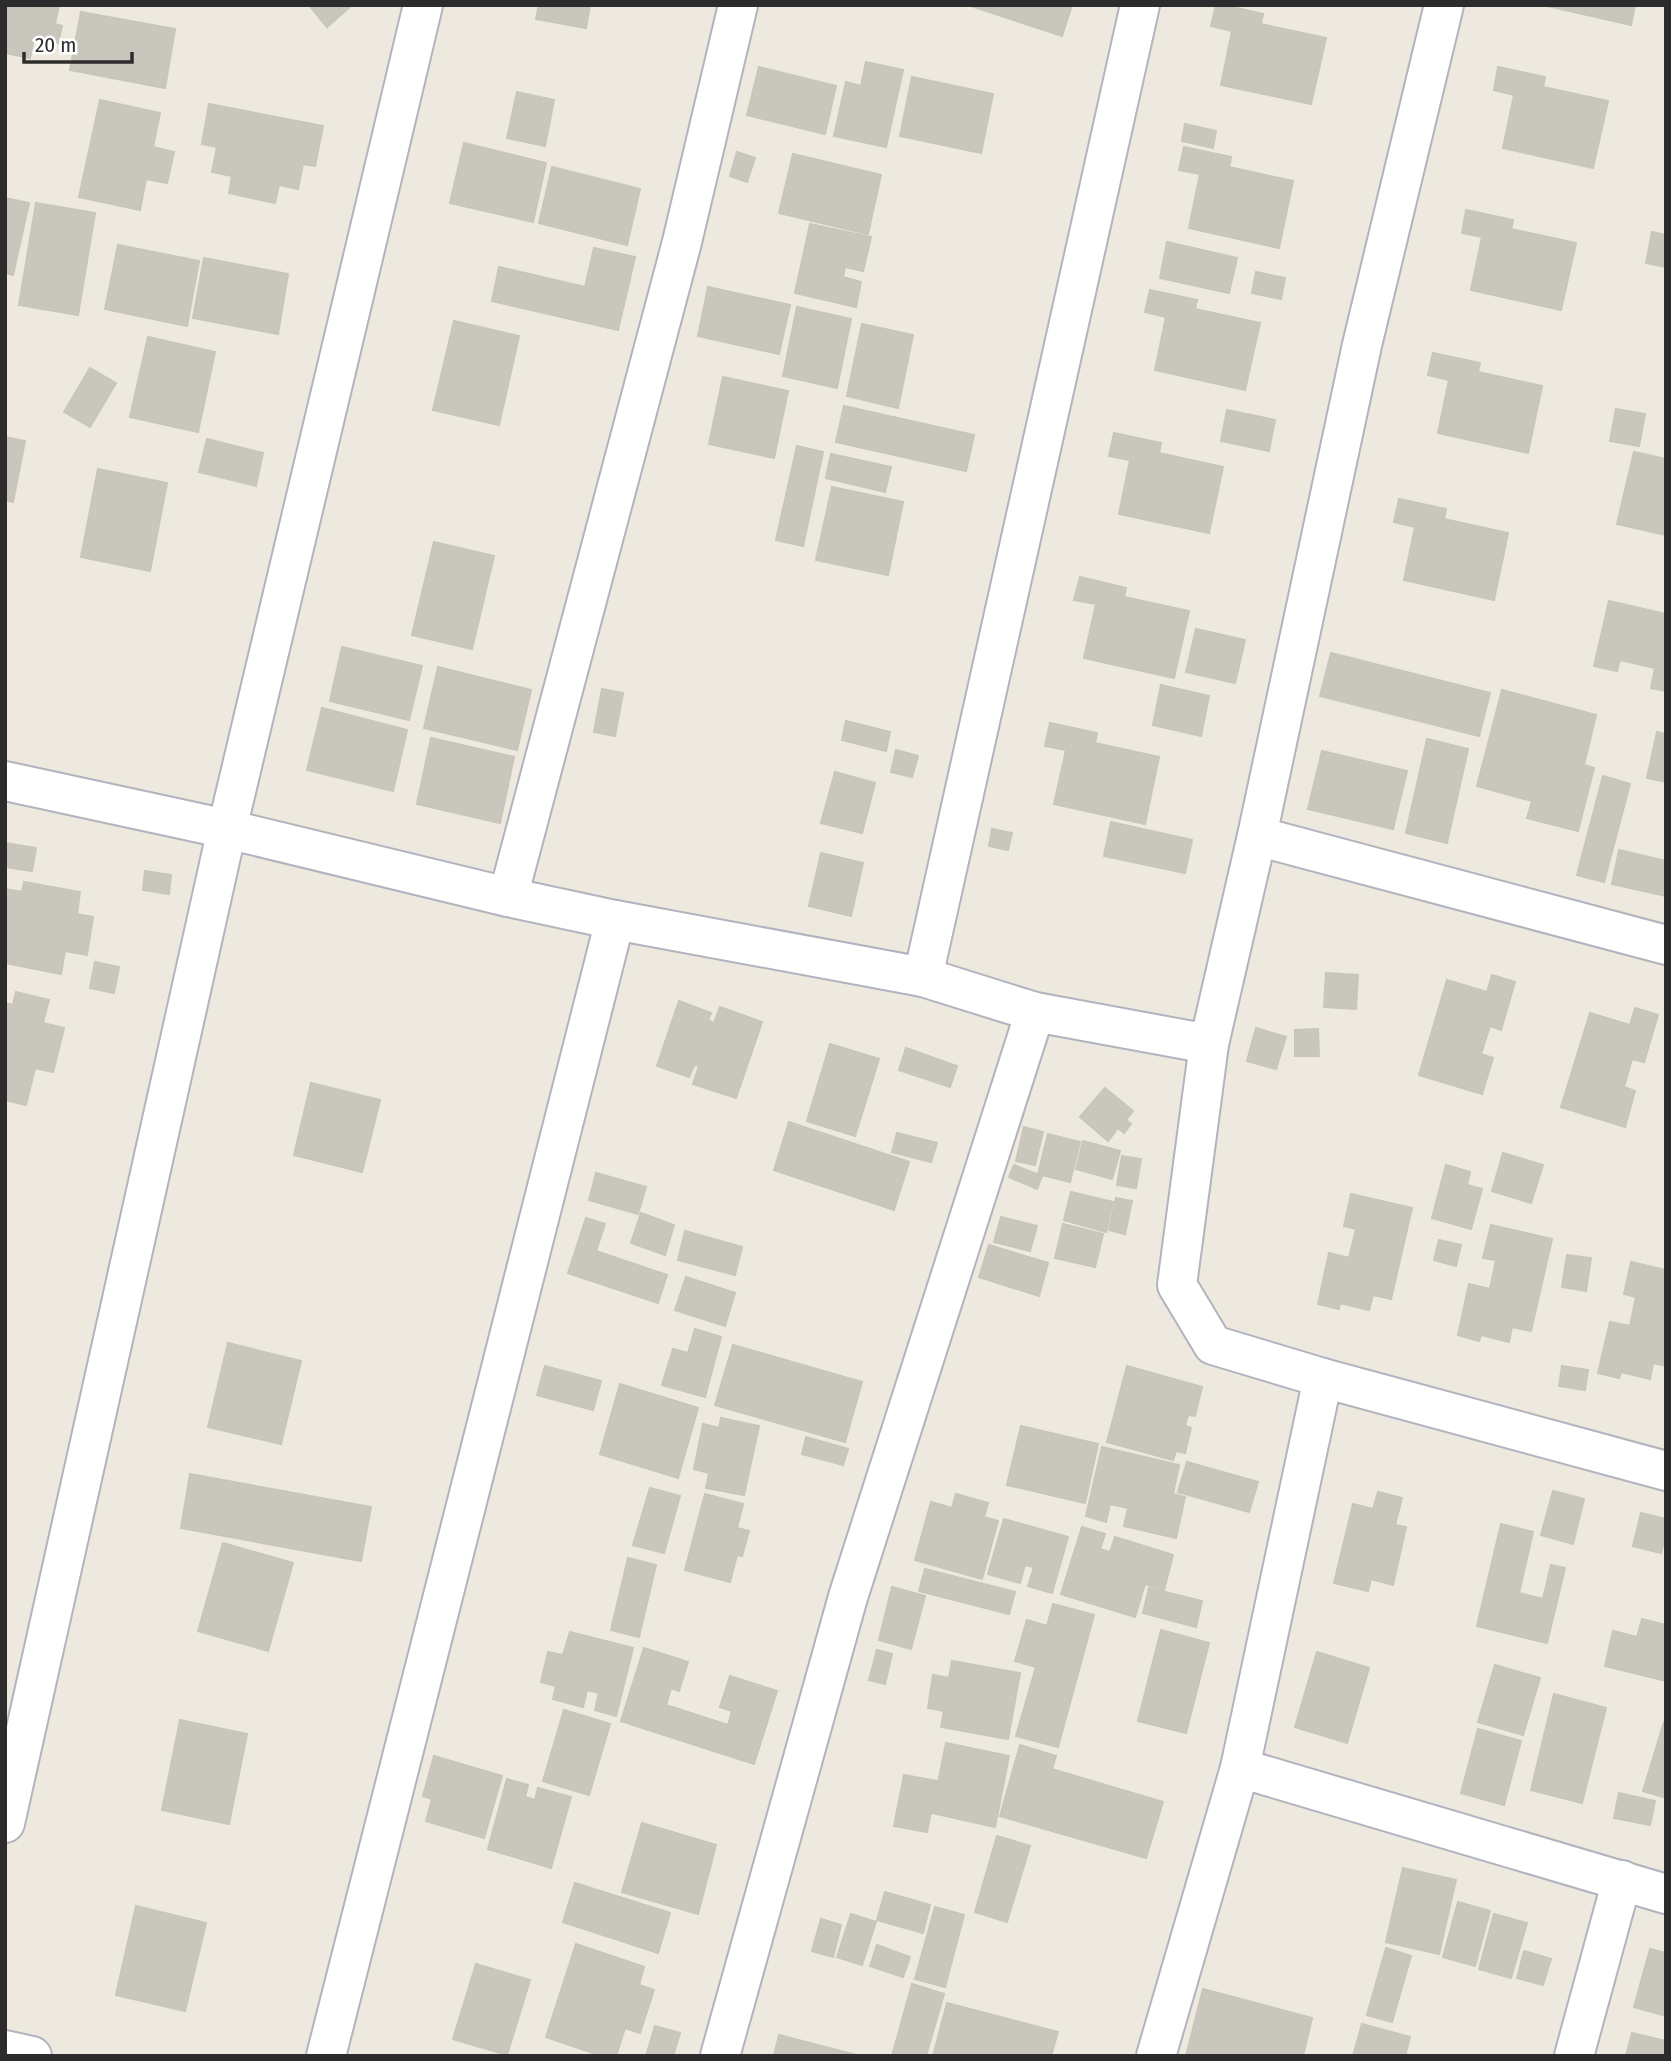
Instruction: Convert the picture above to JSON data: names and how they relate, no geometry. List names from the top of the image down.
{
  "scale_bar": "20 m"
}
